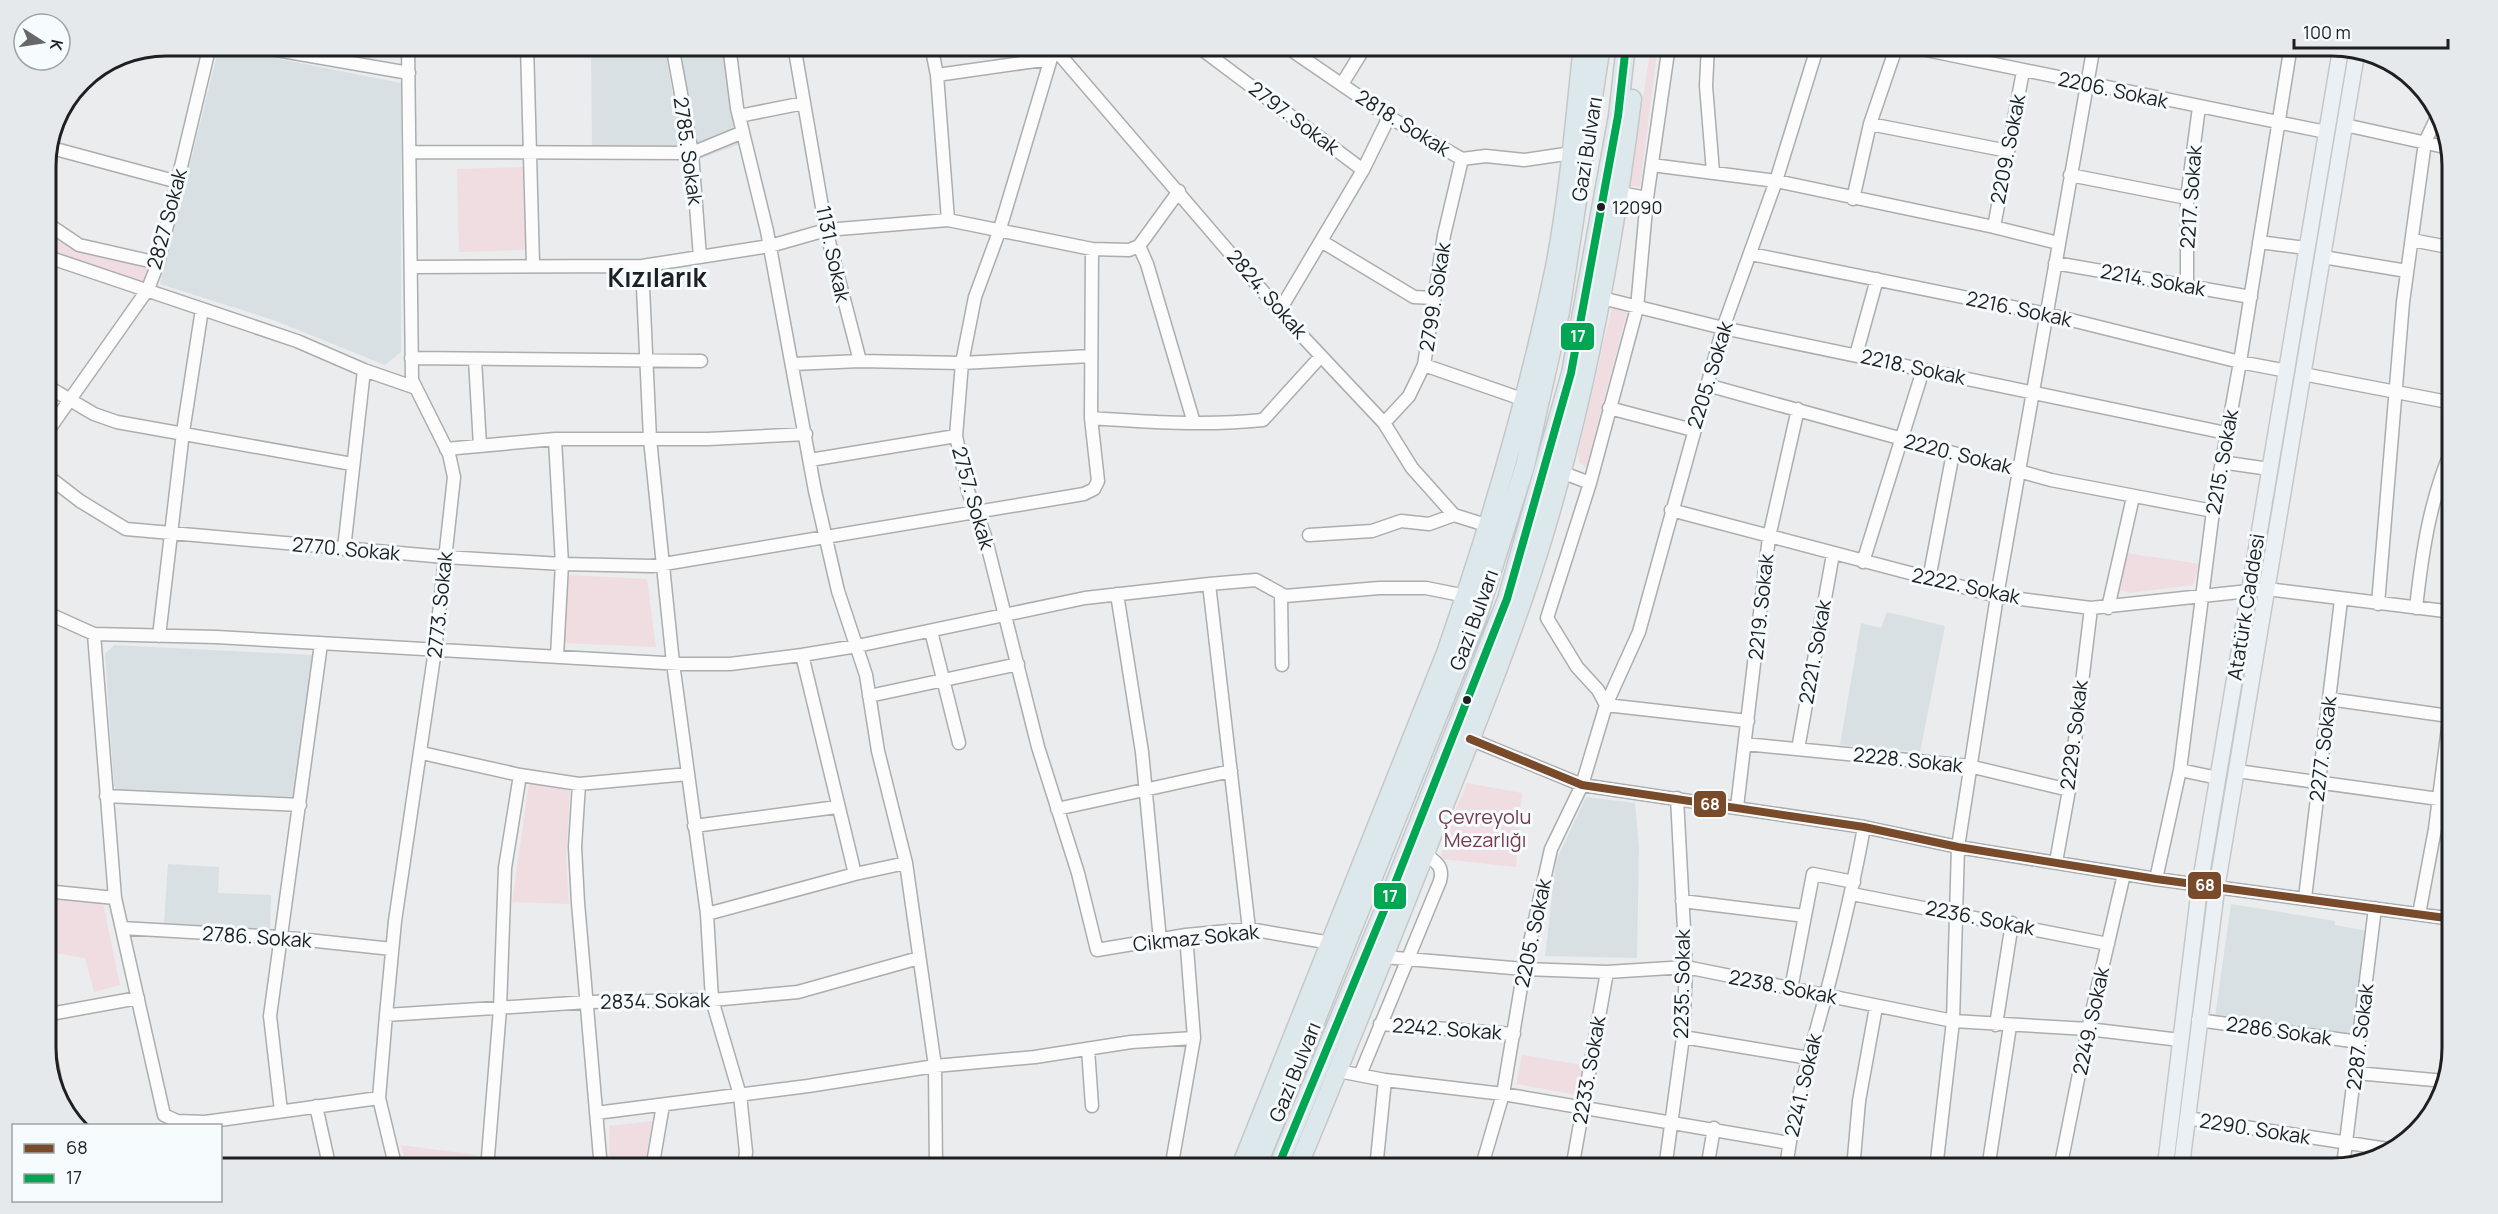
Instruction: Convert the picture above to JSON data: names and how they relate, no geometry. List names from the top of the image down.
{
  "streets": {
    "highway": ["Gazi Bulvarı"],
    "main road": ["Atatürk Caddesi"],
    "street": [
      "2206. Sokak",
      "2797. Sokak",
      "2818. Sokak",
      "2209. Sokak",
      "2785. Sokak",
      "2217. Sokak",
      "2827 Sokak",
      "1131. Sokak",
      "2214. Sokak",
      "2824. Sokak",
      "2799. Sokak",
      "2216. Sokak",
      "2218. Sokak",
      "2205. Sokak",
      "2220. Sokak",
      "2215. Sokak",
      "2757. Sokak",
      "2770. Sokak",
      "2222. Sokak",
      "2773. Sokak",
      "2219. Sokak",
      "2221. Sokak",
      "2229. Sokak",
      "2277. Sokak",
      "2228. Sokak",
      "2236. Sokak",
      "2786. Sokak",
      "Cikmaz Sokak",
      "2235. Sokak",
      "2238. Sokak",
      "2834. Sokak",
      "2249. Sokak",
      "2242. Sokak",
      "2286 Sokak",
      "2287. Sokak",
      "2233. Sokak",
      "2241. Sokak",
      "2290. Sokak"
    ]
  },
  "crossings": [
    ["2206. Sokak", "2209. Sokak"],
    ["2206. Sokak", "2217. Sokak"],
    ["2206. Sokak", "2215. Sokak"],
    ["2206. Sokak", "Atatürk Caddesi"],
    ["2818. Sokak", "2799. Sokak"],
    ["2217. Sokak", "2214. Sokak"],
    ["2214. Sokak", "2215. Sokak"],
    ["2824. Sokak", "2799. Sokak"],
    ["2216. Sokak", "2205. Sokak"],
    ["2216. Sokak", "2215. Sokak"],
    ["2216. Sokak", "Atatürk Caddesi"],
    ["2218. Sokak", "2205. Sokak"],
    ["2218. Sokak", "2215. Sokak"],
    ["2205. Sokak", "2220. Sokak"],
    ["2205. Sokak", "2222. Sokak"],
    ["2205. Sokak", "2238. Sokak"],
    ["2205. Sokak", "2242. Sokak"],
    ["2220. Sokak", "2215. Sokak"],
    ["2220. Sokak", "2219. Sokak"],
    ["2215. Sokak", "2222. Sokak"],
    ["2757. Sokak", "2770. Sokak"],
    ["2757. Sokak", "Cikmaz Sokak"],
    ["2770. Sokak", "2773. Sokak"],
    ["2222. Sokak", "2219. Sokak"],
    ["2222. Sokak", "Atatürk Caddesi"],
    ["2222. Sokak", "2221. Sokak"],
    ["2222. Sokak", "2229. Sokak"],
    ["2773. Sokak", "2786. Sokak"],
    ["2773. Sokak", "2834. Sokak"],
    ["2219. Sokak", "2228. Sokak"],
    ["Atatürk Caddesi", "2238. Sokak"],
    ["Atatürk Caddesi", "2286 Sokak"],
    ["Atatürk Caddesi", "2290. Sokak"],
    ["2221. Sokak", "2228. Sokak"],
    ["2229. Sokak", "2228. Sokak"],
    ["2236. Sokak", "2249. Sokak"],
    ["2236. Sokak", "2241. Sokak"],
    ["2235. Sokak", "2238. Sokak"],
    ["2238. Sokak", "2249. Sokak"],
    ["2238. Sokak", "2233. Sokak"],
    ["2238. Sokak", "2241. Sokak"],
    ["2286 Sokak", "2287. Sokak"],
    ["2287. Sokak", "2290. Sokak"]
  ],
  "districts": ["Kızılarık"],
  "parks": ["Çevreyolu Mezarlığı"],
  "places": ["12090"],
  "lines": ["transit line 17", "transit line 68"],
  "legend": ["68", "17"],
  "scale_bar": "100 m",
  "north": "right"
}
